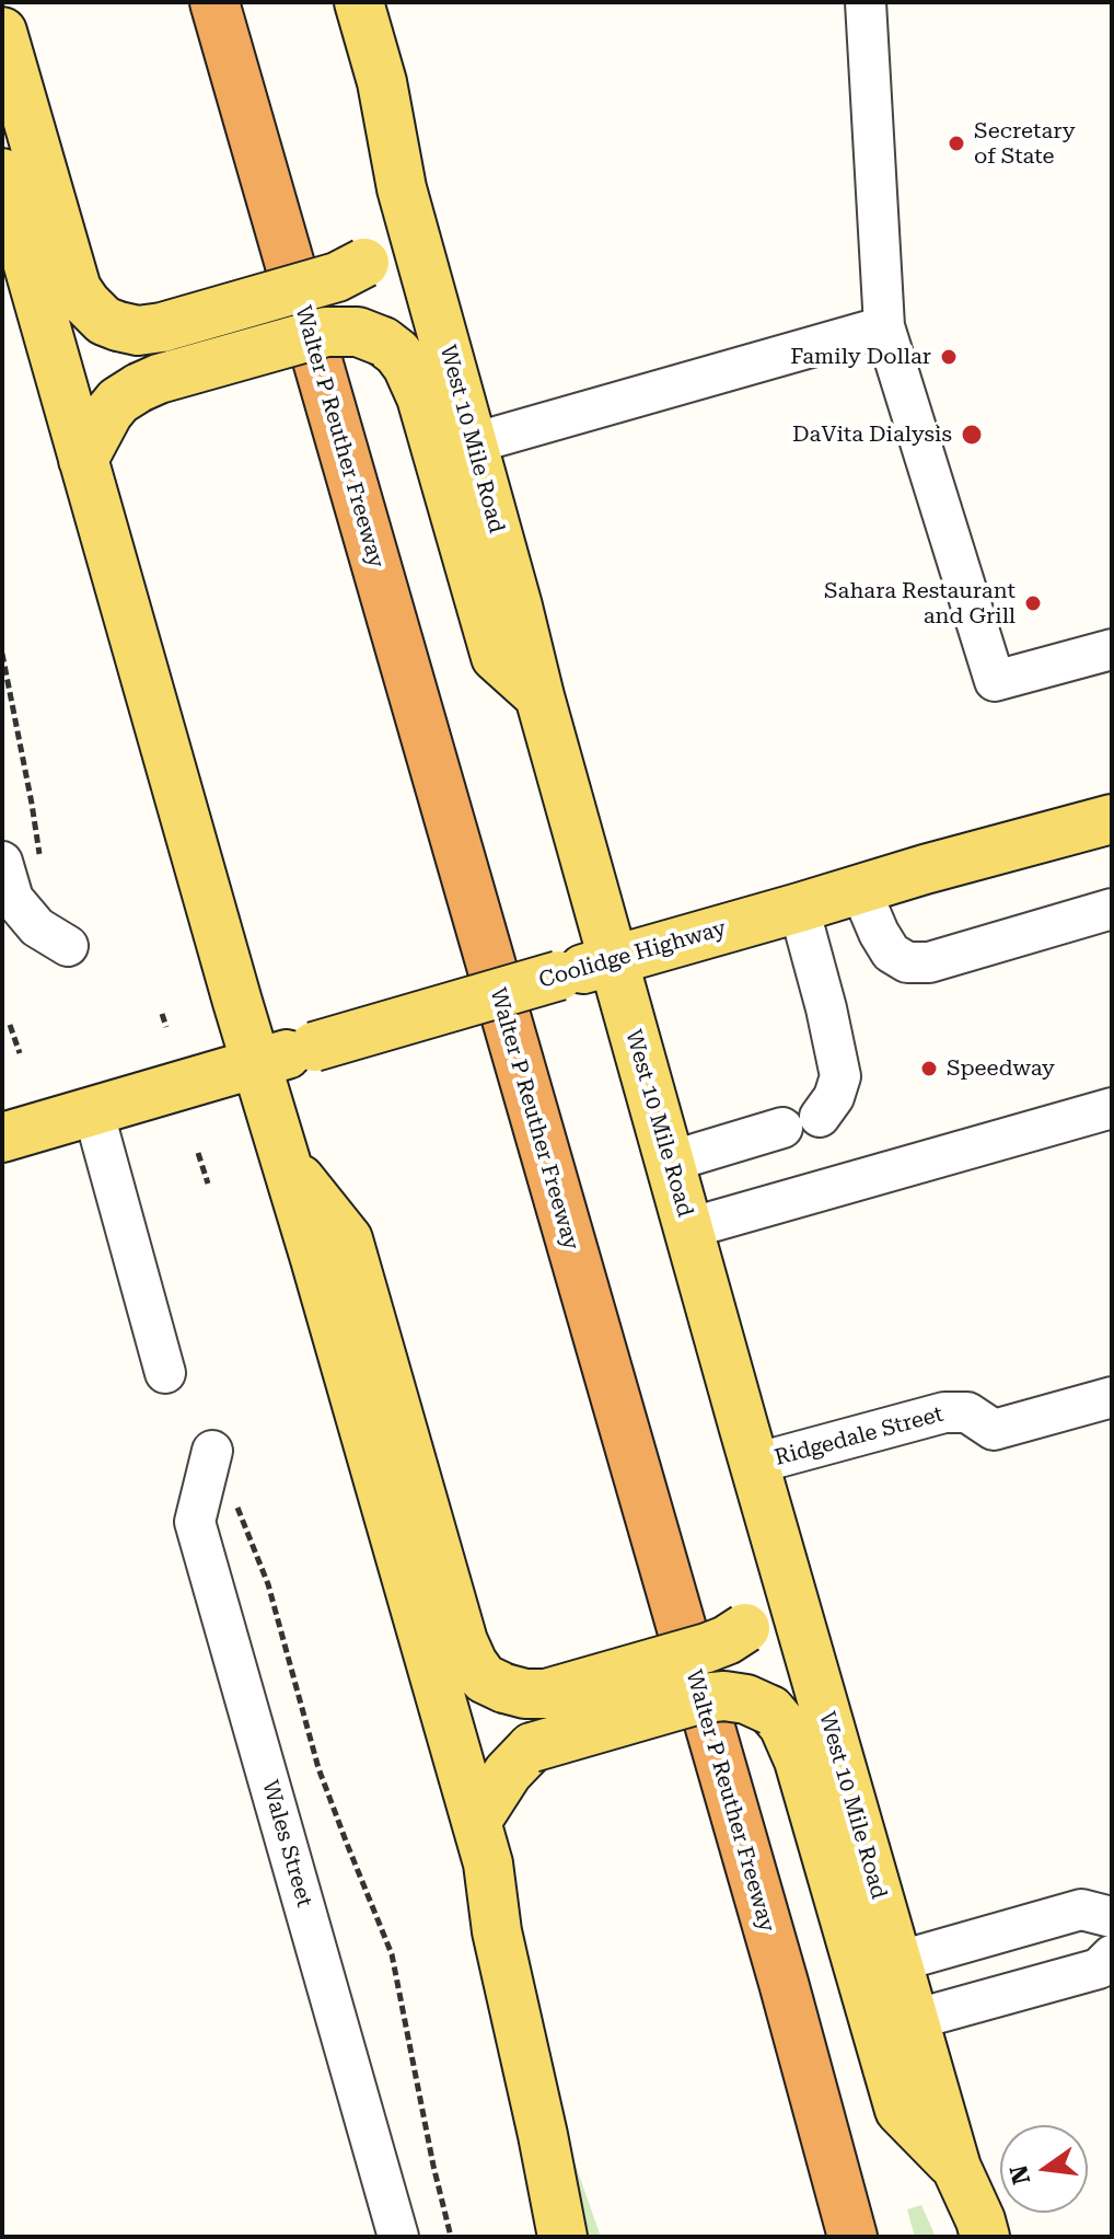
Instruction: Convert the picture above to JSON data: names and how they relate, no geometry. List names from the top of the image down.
{
  "streets": {
    "highway": ["Walter P Reuther Freeway"],
    "main road": ["West 10 Mile Road", "Coolidge Highway"],
    "street": ["Ridgedale Street", "Wales Street"]
  },
  "crossings": [
    ["West 10 Mile Road", "Coolidge Highway"],
    ["West 10 Mile Road", "Ridgedale Street"]
  ],
  "places": [
    "Secretary of State",
    "Family Dollar",
    "DaVita Dialysis",
    "Sahara Restaurant and Grill",
    "Speedway"
  ],
  "north": "left"
}
